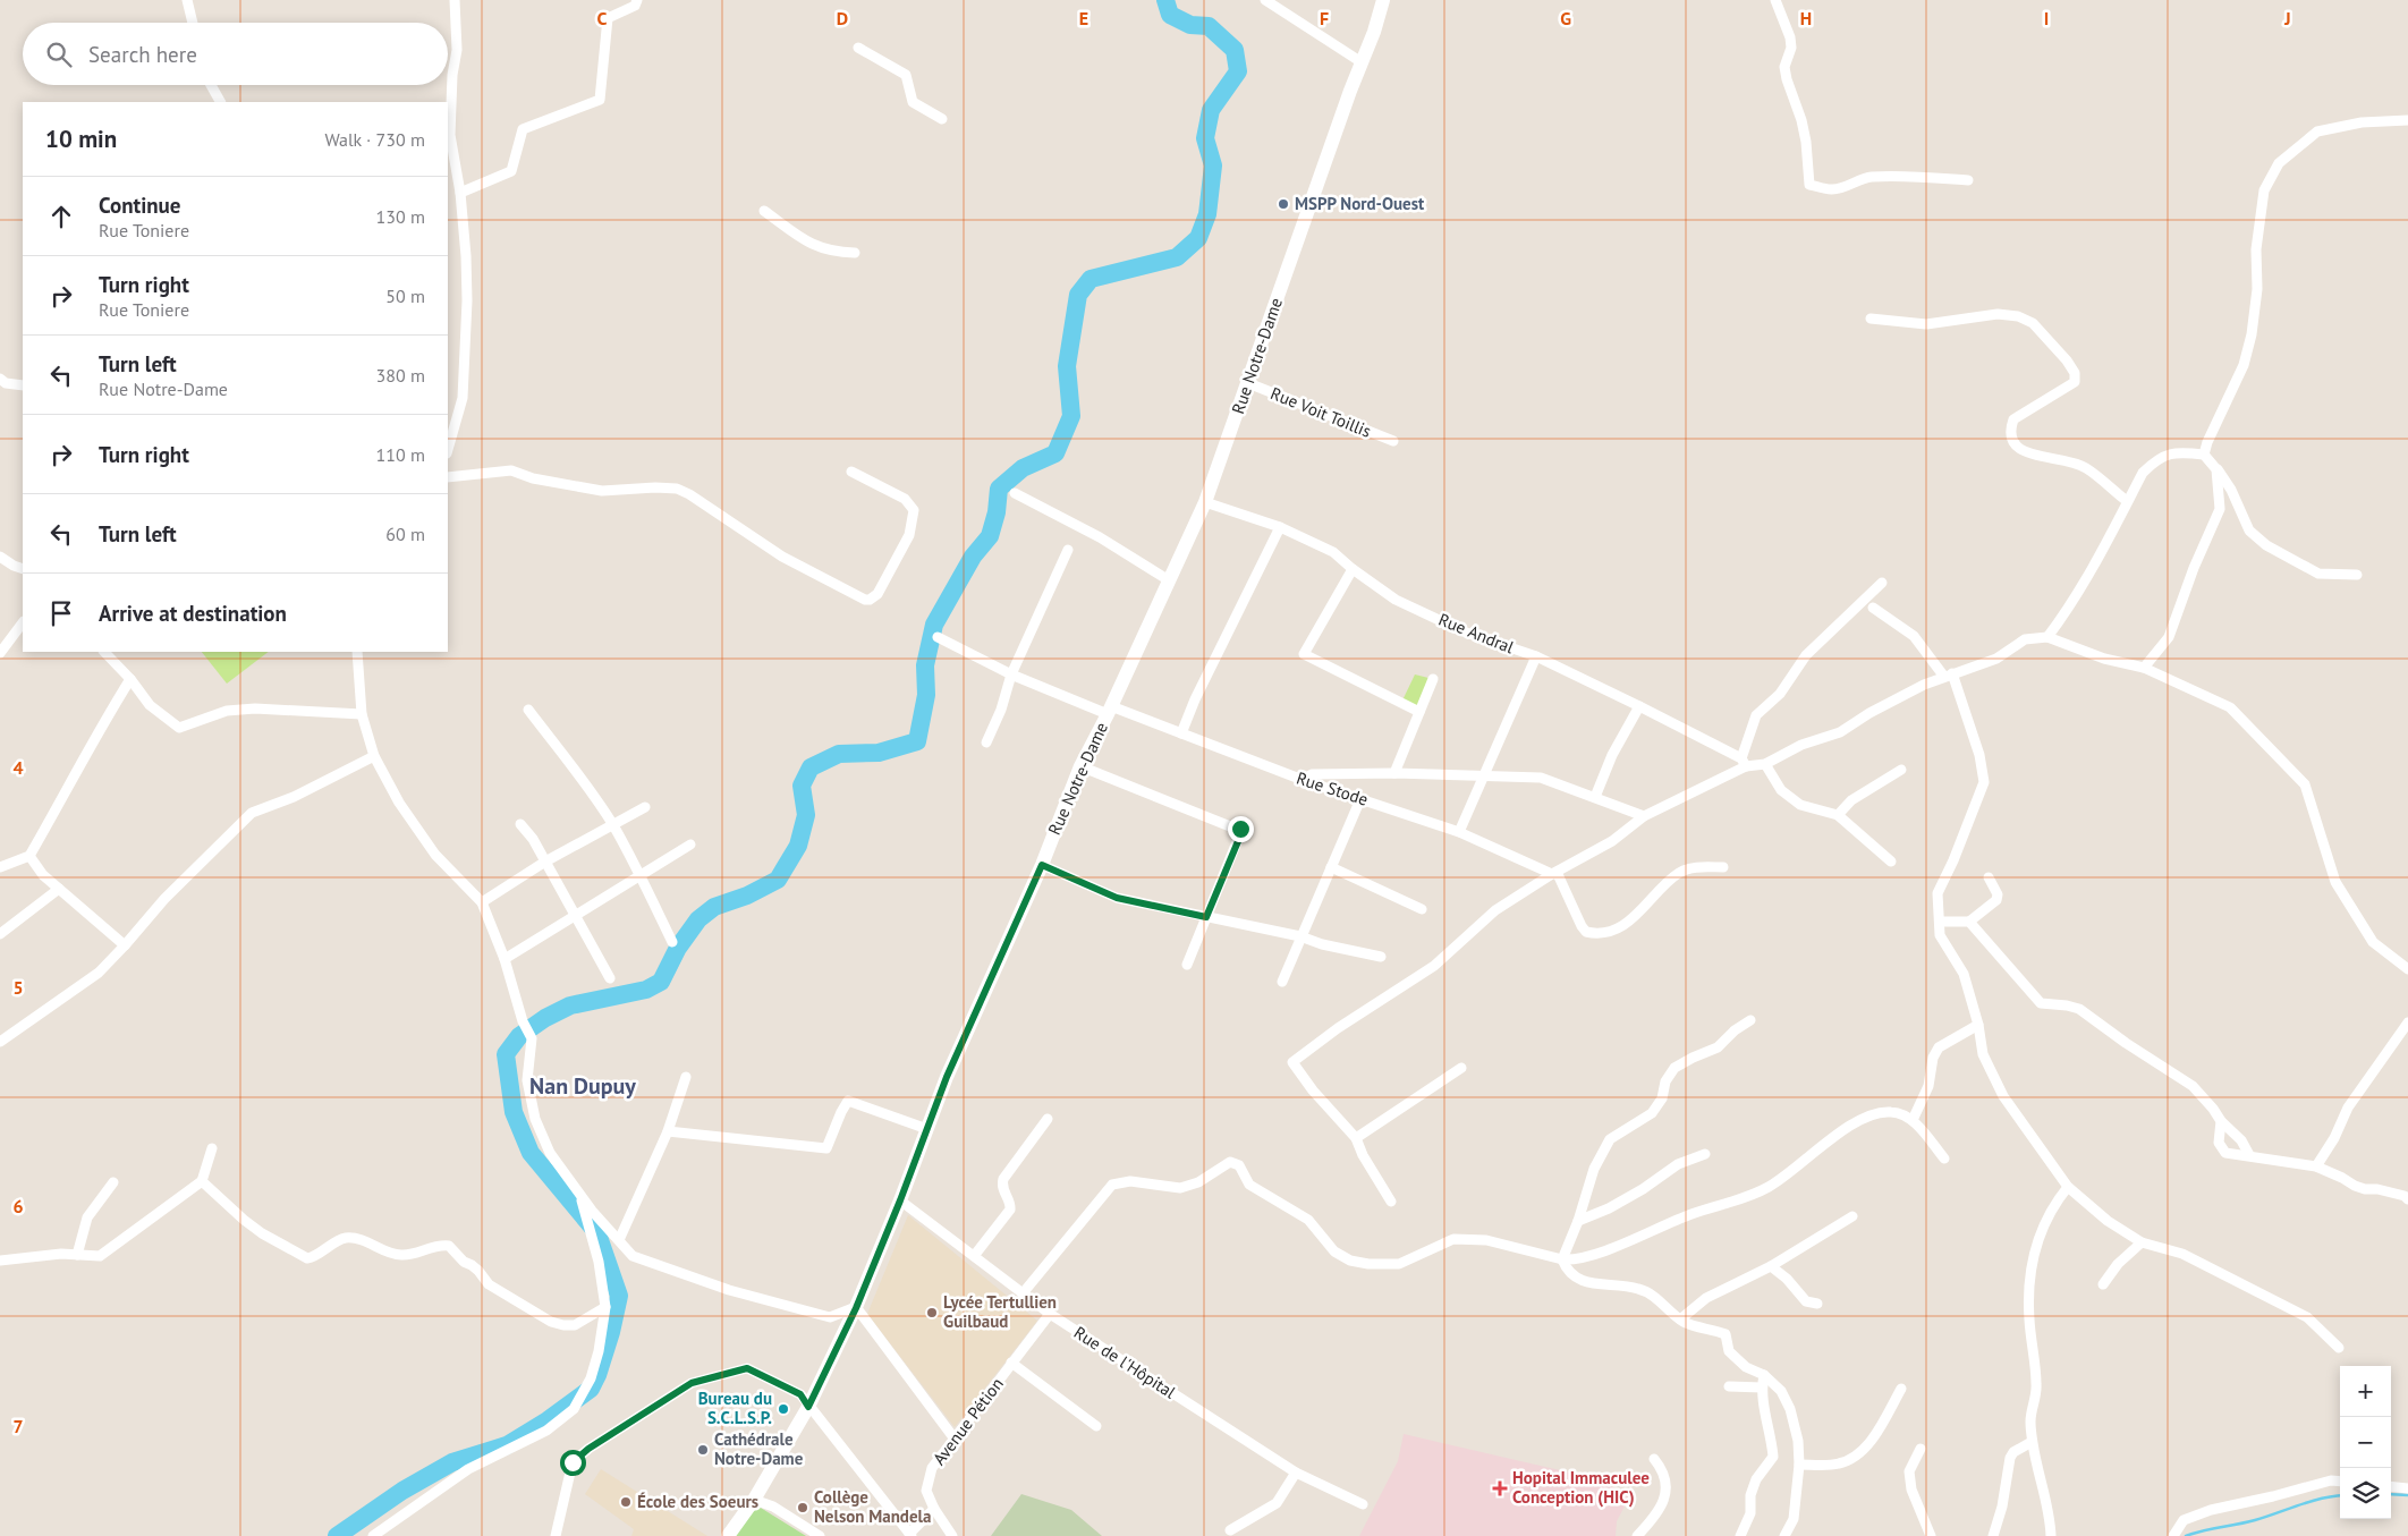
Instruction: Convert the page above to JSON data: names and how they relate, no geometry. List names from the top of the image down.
{
  "streets": {
    "street": [
      "Rue Notre-Dame",
      "Rue Voit Toillis",
      "Rue Andral",
      "Rue Stode",
      "Rue de l'Hôpital",
      "Avenue Pétion"
    ]
  },
  "crossings": [
    ["Rue Notre-Dame", "Rue Voit Toillis"],
    ["Rue Notre-Dame", "Rue Andral"],
    ["Rue Notre-Dame", "Rue Stode"],
    ["Rue Notre-Dame", "Rue de l'Hôpital"],
    ["Rue de l'Hôpital", "Avenue Pétion"]
  ],
  "districts": ["Nan Dupuy"],
  "places": {
    "other": [
      "MSPP Nord-Ouest",
      "Lycée Tertullien Guilbaud",
      "Bureau du S.C.L.S.P.",
      "Cathédrale Notre-Dame",
      "École des Soeurs",
      "Collège Nelson Mandela"
    ],
    "health": ["Hopital Immaculee Conception (HIC)"]
  },
  "page": {
    "search": "Search here",
    "heading": ["10 min", "Walk · 730 m"],
    "list": [
      ["Continue", "Rue Toniere", "130 m"],
      ["Turn right", "Rue Toniere", "50 m"],
      ["Turn left", "Rue Notre-Dame", "380 m"],
      ["Turn right", "110 m"],
      ["Turn left", "60 m"],
      "Arrive at destination"
    ],
    "map_buttons": ["+", "−"]
  },
  "grid": {
    "columns": [
      "C",
      "D",
      "E",
      "F",
      "G",
      "H",
      "I",
      "J"
    ],
    "rows": [
      "4",
      "5",
      "6",
      "7"
    ]
  }
}
